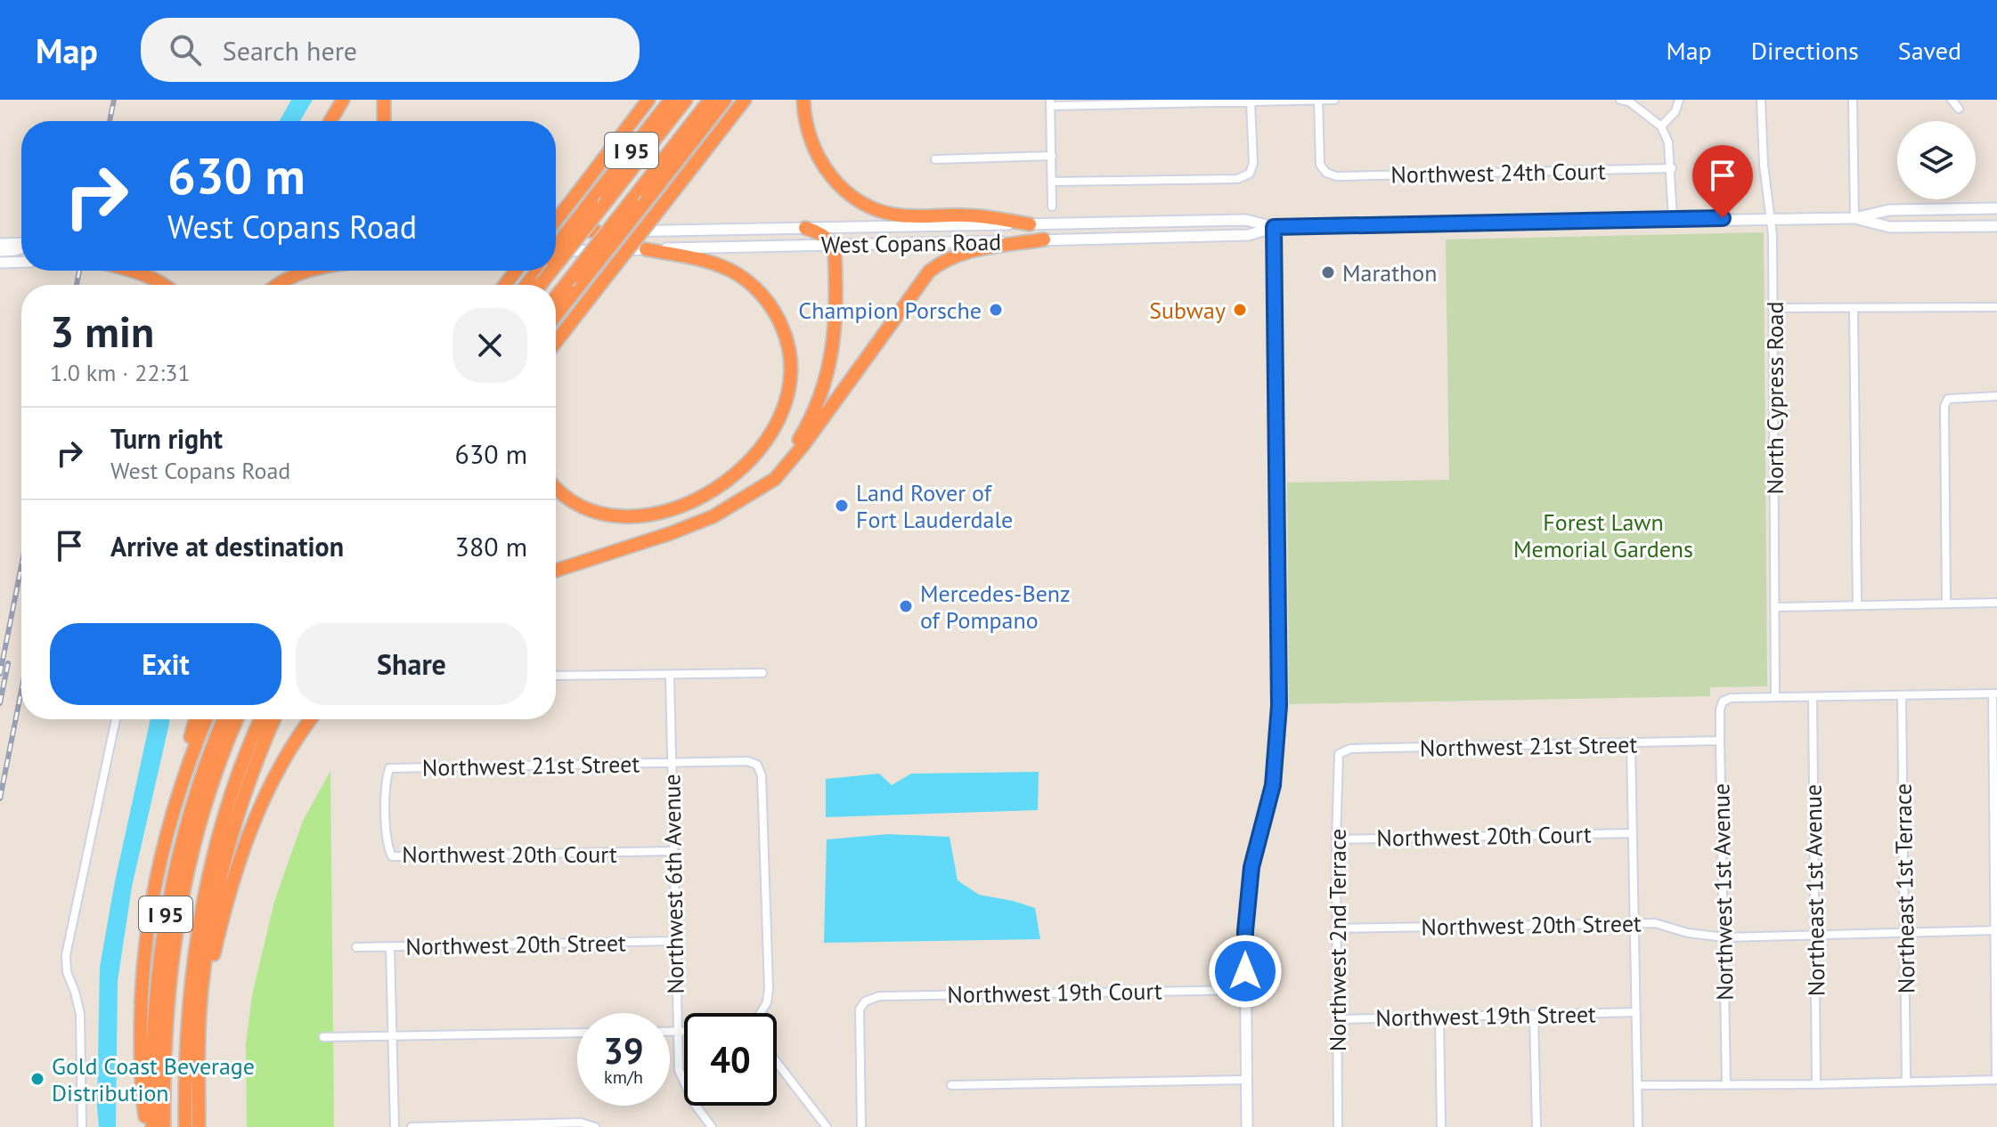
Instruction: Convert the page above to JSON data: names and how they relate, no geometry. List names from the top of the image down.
{
  "streets": {
    "highway": ["I 95"],
    "main road": ["West Copans Road"],
    "street": [
      "Northwest 24th Court",
      "North Cypress Road",
      "Northwest 21st Street",
      "Northwest 20th Court",
      "Northwest 6th Avenue",
      "Northeast 1st Terrace",
      "Northeast 1st Avenue",
      "Northwest 1st Avenue",
      "Northwest 20th Street",
      "Northwest 2nd Terrace",
      "Northwest 19th Court",
      "Northwest 19th Street"
    ]
  },
  "crossings": [
    ["West Copans Road", "North Cypress Road"],
    ["North Cypress Road", "Northwest 1st Avenue"],
    ["Northwest 21st Street", "Northwest 20th Court"],
    ["Northwest 21st Street", "Northwest 6th Avenue"],
    ["Northwest 21st Street", "Northwest 1st Avenue"],
    ["Northwest 21st Street", "Northwest 2nd Terrace"],
    ["Northwest 20th Court", "Northwest 6th Avenue"],
    ["Northwest 20th Court", "Northwest 2nd Terrace"],
    ["Northwest 6th Avenue", "Northwest 20th Street"],
    ["Northeast 1st Terrace", "Northwest 20th Street"],
    ["Northeast 1st Avenue", "Northwest 20th Street"],
    ["Northwest 1st Avenue", "Northwest 20th Street"],
    ["Northwest 20th Street", "Northwest 2nd Terrace"],
    ["Northwest 2nd Terrace", "Northwest 19th Street"]
  ],
  "parks": ["Forest Lawn Memorial Gardens"],
  "places": [
    "Marathon",
    "Champion Porsche",
    "Subway",
    "Land Rover of Fort Lauderdale",
    "Mercedes-Benz of Pompano",
    "Gold Coast Beverage Distribution"
  ],
  "page": {
    "header": "Map",
    "search": "Search here",
    "nav": ["Map", "Directions", "Saved"],
    "turn": ["630 m", "West Copans Road"],
    "heading": ["3 min", "1.0 km · 22:31"],
    "list": [
      {
        "name": "Turn right",
        "note": "West Copans Road",
        "value": "630 m"
      },
      {
        "name": "Arrive at destination",
        "value": "380 m"
      }
    ],
    "buttons": ["Exit", "Share"],
    "speed": "39 km/h",
    "limit": "40"
  }
}
